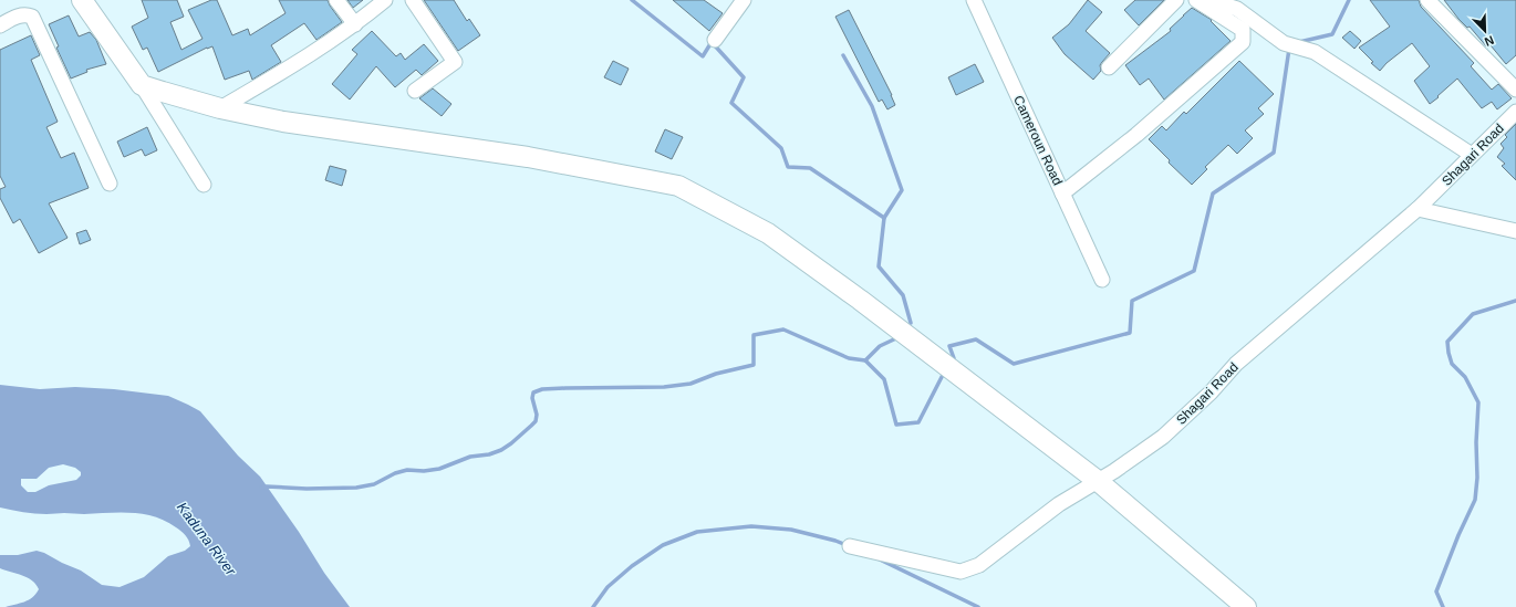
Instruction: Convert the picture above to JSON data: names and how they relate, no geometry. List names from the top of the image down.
{
  "streets": {
    "street": ["Cameroun Road", "Shagari Road"]
  },
  "water": ["Kaduna River"],
  "north": "bottom right"
}
